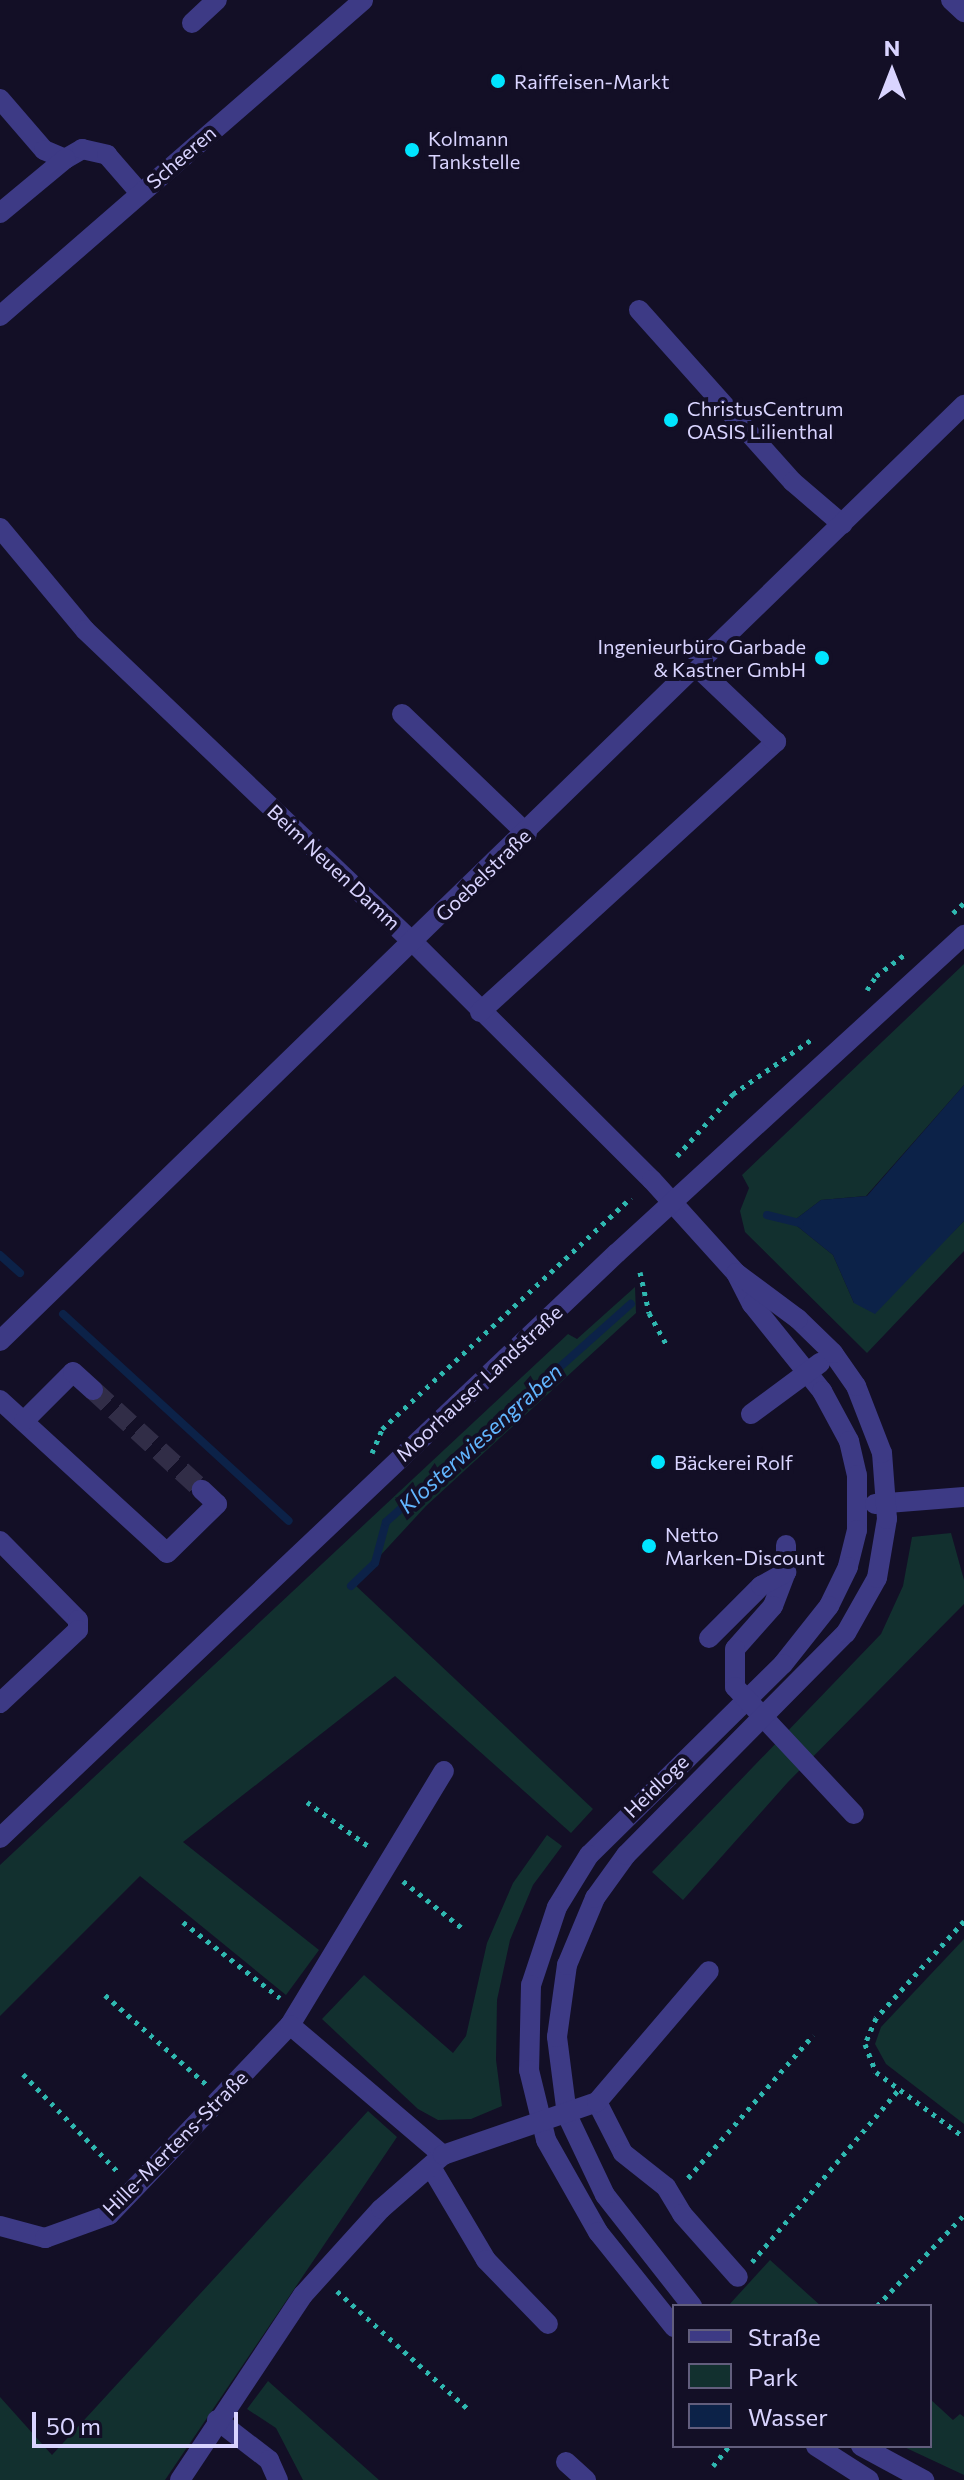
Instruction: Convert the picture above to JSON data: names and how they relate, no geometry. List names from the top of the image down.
{
  "streets": {
    "street": [
      "Scheeren",
      "Beim Neuen Damm",
      "Goebelstraße",
      "Moorhauser Landstraße",
      "Heidloge",
      "Hille-Mertens-Straße"
    ]
  },
  "crossings": [
    ["Beim Neuen Damm", "Goebelstraße"],
    ["Beim Neuen Damm", "Moorhauser Landstraße"],
    ["Beim Neuen Damm", "Heidloge"],
    ["Moorhauser Landstraße", "Heidloge"]
  ],
  "water": ["Klosterwiesengraben"],
  "places": [
    "Raiffeisen-Markt",
    "Kolmann Tankstelle",
    "ChristusCentrum OASIS Lilienthal",
    "Ingenieurbüro Garbade & Kastner GmbH",
    "Bäckerei Rolf",
    "Netto Marken-Discount"
  ],
  "legend": ["Straße", "Park", "Wasser"],
  "scale_bar": "50 m",
  "north": "top"
}
